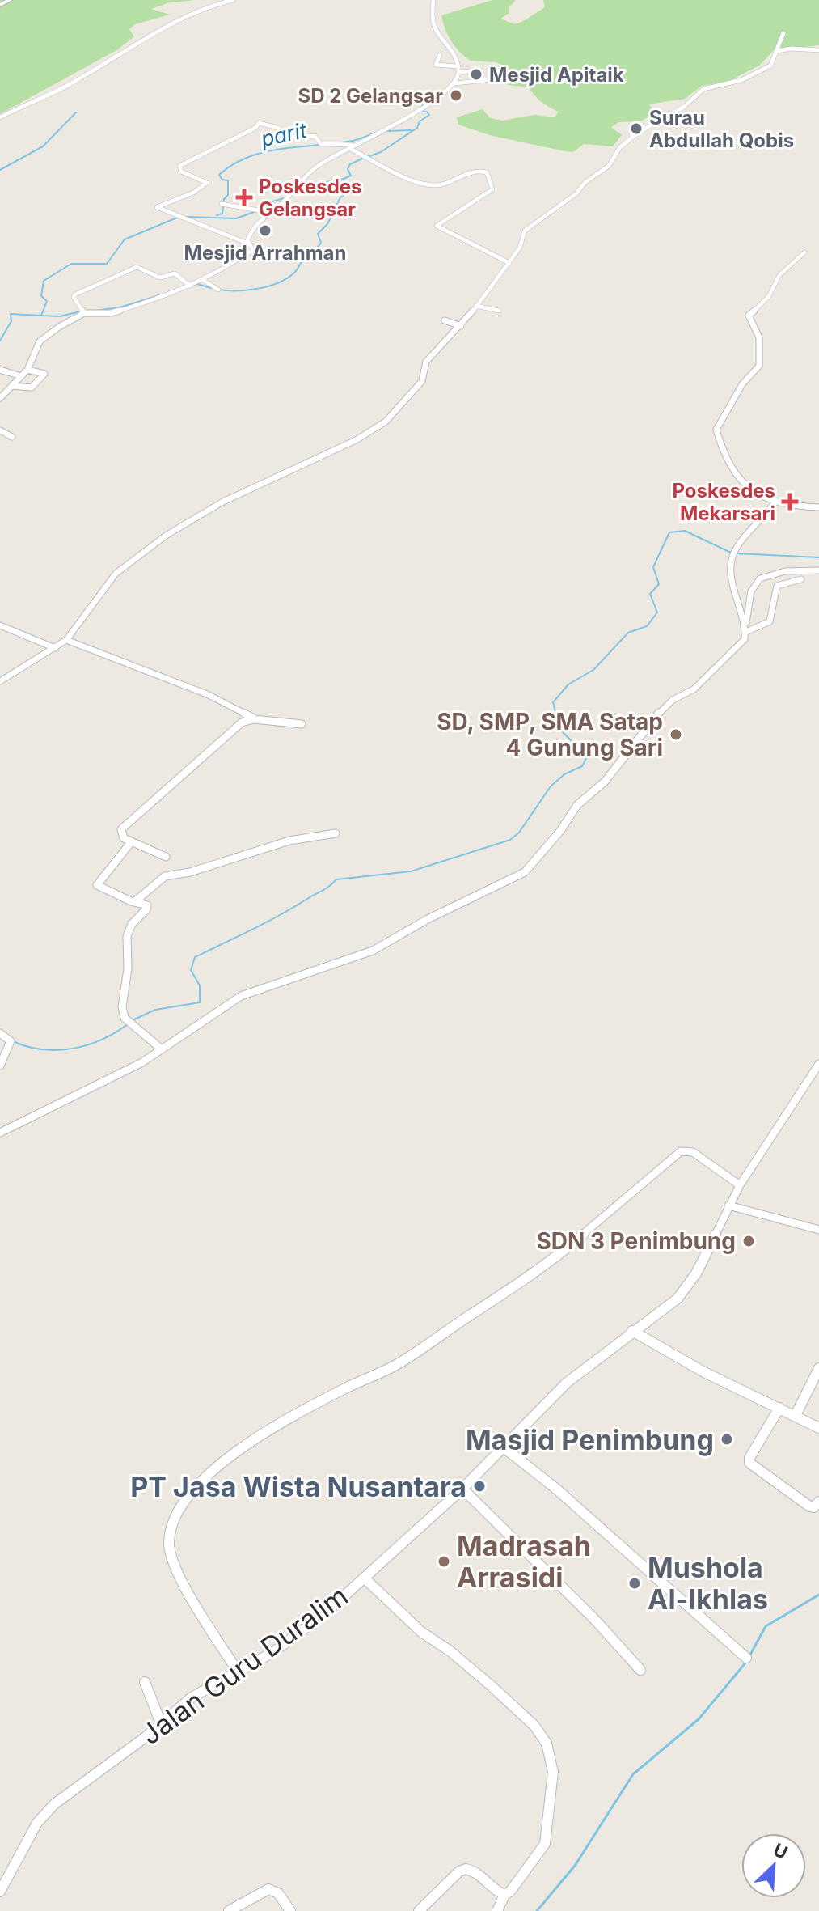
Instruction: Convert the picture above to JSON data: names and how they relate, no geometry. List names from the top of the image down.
{
  "streets": {
    "street": ["Jalan Guru Duralim"]
  },
  "water": ["parit"],
  "places": {
    "other": [
      "Mesjid Apitaik",
      "SD 2 Gelangsar",
      "Surau Abdullah Qobis",
      "Mesjid Arrahman",
      "SD, SMP, SMA Satap 4 Gunung Sari",
      "SDN 3 Penimbung",
      "Masjid Penimbung",
      "PT Jasa Wista Nusantara",
      "Madrasah Arrasidi",
      "Mushola Al-Ikhlas"
    ],
    "health": ["Poskesdes Gelangsar", "Poskesdes Mekarsari"]
  },
  "north": "top right"
}
